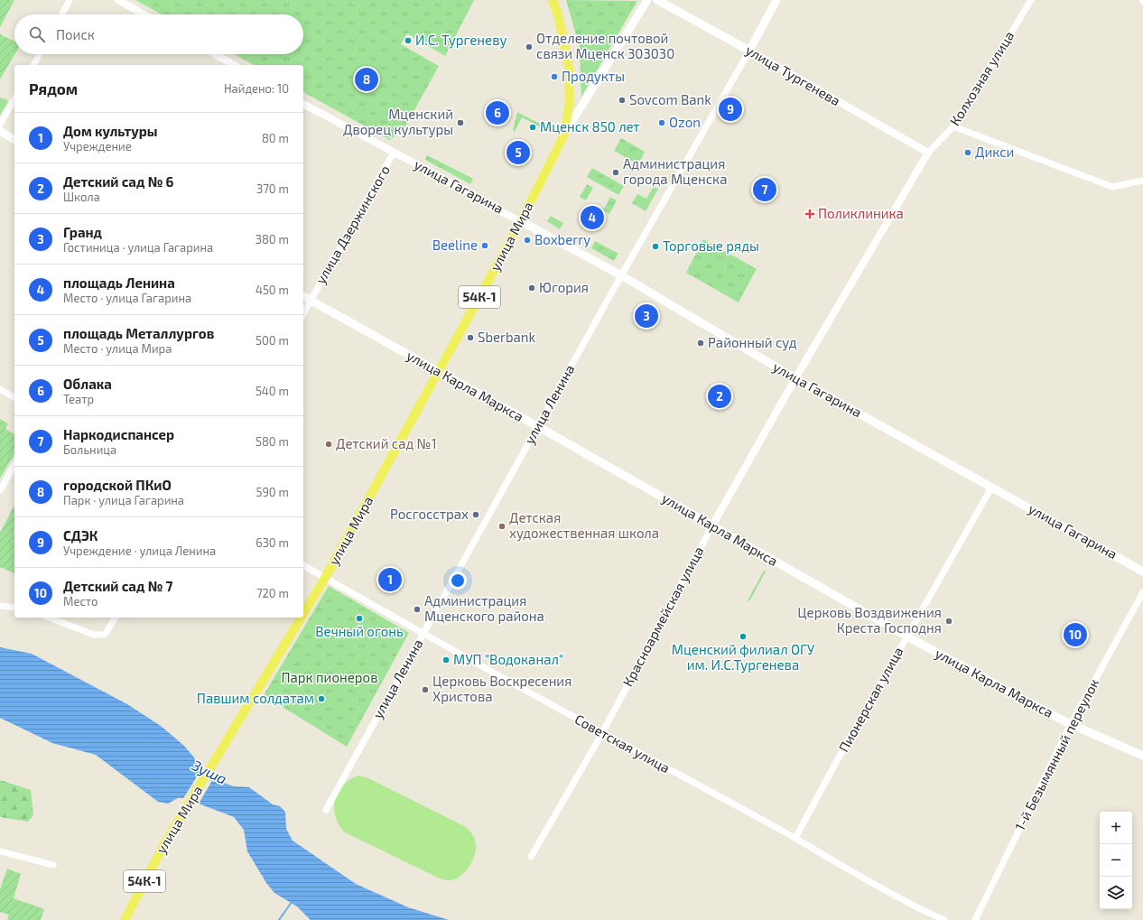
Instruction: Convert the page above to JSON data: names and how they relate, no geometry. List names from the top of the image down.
{
  "streets": {
    "main road": [
      "улица Тургенева",
      "улица Гагарина",
      "улица Мира",
      "54К-1",
      "улица Карла Маркса",
      "улица Ленина"
    ],
    "street": [
      "Колхозная улица",
      "улица Дзержинского",
      "Красноармейская улица",
      "Пионерская улица",
      "Советская улица",
      "1-й Безымянный переулок"
    ]
  },
  "crossings": [
    ["улица Тургенева", "Колхозная улица"],
    ["улица Тургенева", "улица Ленина"],
    ["улица Тургенева", "Красноармейская улица"],
    ["Колхозная улица", "Красноармейская улица"],
    ["улица Гагарина", "улица Дзержинского"],
    ["улица Гагарина", "улица Мира"],
    ["улица Гагарина", "улица Ленина"],
    ["улица Гагарина", "Красноармейская улица"],
    ["улица Гагарина", "Пионерская улица"],
    ["улица Дзержинского", "улица Карла Маркса"],
    ["улица Мира", "улица Карла Маркса"],
    ["улица Мира", "Советская улица"],
    ["улица Карла Маркса", "улица Ленина"],
    ["улица Карла Маркса", "Красноармейская улица"],
    ["улица Карла Маркса", "Пионерская улица"],
    ["улица Карла Маркса", "1-й Безымянный переулок"],
    ["улица Ленина", "Советская улица"],
    ["Красноармейская улица", "Советская улица"],
    ["Пионерская улица", "Советская улица"]
  ],
  "water": ["Зуша"],
  "parks": ["Парк пионеров"],
  "places": {
    "other": [
      "И.С. Тургеневу",
      "Отделение почтовой связи Мценск 303030",
      "Продукты",
      "Sovcom Bank",
      "Мценский Дворец культуры",
      "Ozon",
      "Мценск 850 лет",
      "Дикси",
      "Администрация города Мценска",
      "Boxberry",
      "Beeline",
      "Торговые ряды",
      "Югория",
      "Sberbank",
      "Районный суд",
      "Детский сад №1",
      "Росгосстрах",
      "Детская художественная школа",
      "Администрация Мценского района",
      "Вечный огонь",
      "Церковь Воздвижения Креста Господня",
      "Мценский филиал ОГУ им. И.С.Тургенева",
      "МУП \"Водоканал\"",
      "Церковь Воскресения Христова",
      "Павшим солдатам"
    ],
    "health": ["Поликлиника"]
  },
  "page": {
    "search": "Поиск",
    "heading": ["Рядом", "Найдено: 10"],
    "pins": [
      "8",
      "9",
      "6",
      "5",
      "7",
      "4",
      "3",
      "2",
      "1",
      "10"
    ],
    "list": [
      {
        "mark": "1",
        "name": "Дом культуры",
        "note": "Учреждение",
        "value": "80 m"
      },
      {
        "mark": "2",
        "name": "Детский сад № 6",
        "note": "Школа",
        "value": "370 m"
      },
      {
        "mark": "3",
        "name": "Гранд",
        "note": "Гостиница · улица Гагарина",
        "value": "380 m"
      },
      {
        "mark": "4",
        "name": "площадь Ленина",
        "note": "Место · улица Гагарина",
        "value": "450 m"
      },
      {
        "mark": "5",
        "name": "площадь Металлургов",
        "note": "Место · улица Мира",
        "value": "500 m"
      },
      {
        "mark": "6",
        "name": "Облака",
        "note": "Театр",
        "value": "540 m"
      },
      {
        "mark": "7",
        "name": "Наркодиспансер",
        "note": "Больница",
        "value": "580 m"
      },
      {
        "mark": "8",
        "name": "городской ПКиО",
        "note": "Парк · улица Гагарина",
        "value": "590 m"
      },
      {
        "mark": "9",
        "name": "СДЭК",
        "note": "Учреждение · улица Ленина",
        "value": "630 m"
      },
      {
        "mark": "10",
        "name": "Детский сад № 7",
        "note": "Место",
        "value": "720 m"
      }
    ],
    "map_buttons": ["+", "−"]
  }
}
